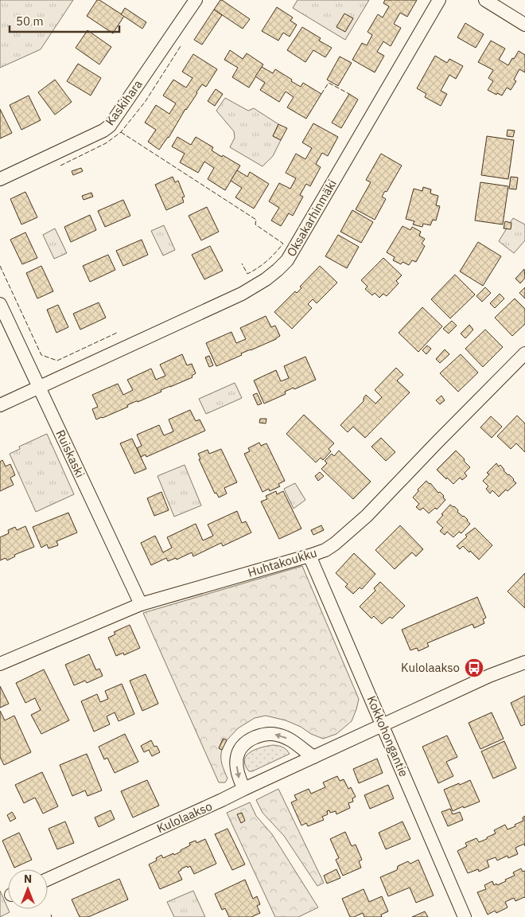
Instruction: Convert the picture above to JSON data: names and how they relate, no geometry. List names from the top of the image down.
{
  "streets": {
    "street": [
      "Kaskihara",
      "Oksakarhinmäki",
      "Ruiskaski",
      "Huhtakoukku",
      "Kokkohongantie",
      "Kulolaakso"
    ]
  },
  "crossings": [
    ["Oksakarhinmäki", "Ruiskaski"],
    ["Ruiskaski", "Huhtakoukku"],
    ["Huhtakoukku", "Kokkohongantie"],
    ["Kokkohongantie", "Kulolaakso"]
  ],
  "places": {
    "bus stop": ["Kulolaakso"]
  },
  "scale_bar": "50 m",
  "north": "top"
}
